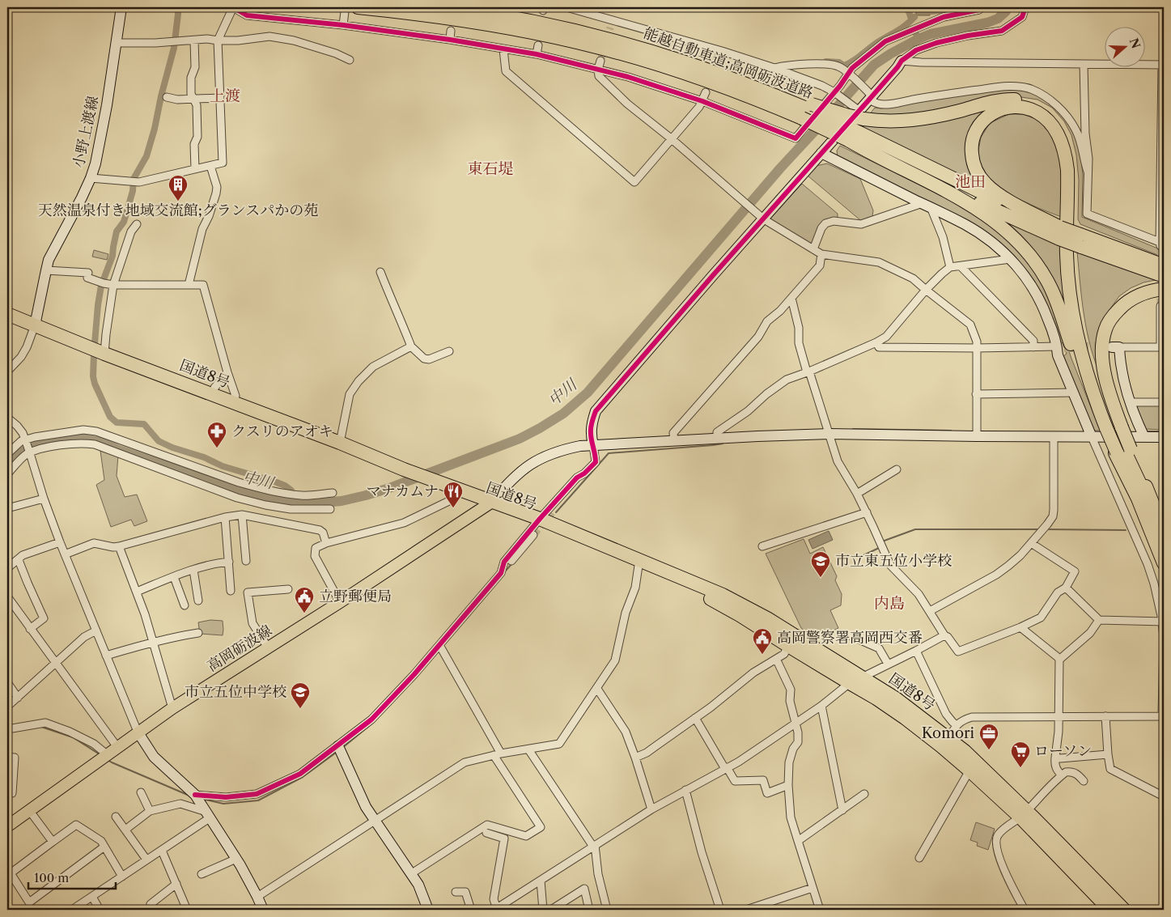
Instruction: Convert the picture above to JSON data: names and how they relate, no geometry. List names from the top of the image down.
{
  "streets": {
    "highway": ["能越自動車道;高岡砺波道路", "国道8号"],
    "main road": ["高岡砺波線"],
    "street": ["小野上渡線"]
  },
  "crossings": [
    ["小野上渡線", "国道8号"],
    ["国道8号", "高岡砺波線"]
  ],
  "districts": [
    "上渡",
    "東石堤",
    "池田",
    "内島"
  ],
  "water": ["中川"],
  "places": {
    "building": ["天然温泉付き地域交流館;グランスパかの苑"],
    "pharmacy": ["クスリのアオキ"],
    "restaurant": ["マナカムナ"],
    "school or university": ["市立東五位小学校", "市立五位中学校"],
    "public building": ["立野郵便局", "高岡警察署高岡西交番"],
    "office": ["Komori"],
    "supermarket": ["ローソン"]
  },
  "scale_bar": "100 m",
  "north": "right"
}
